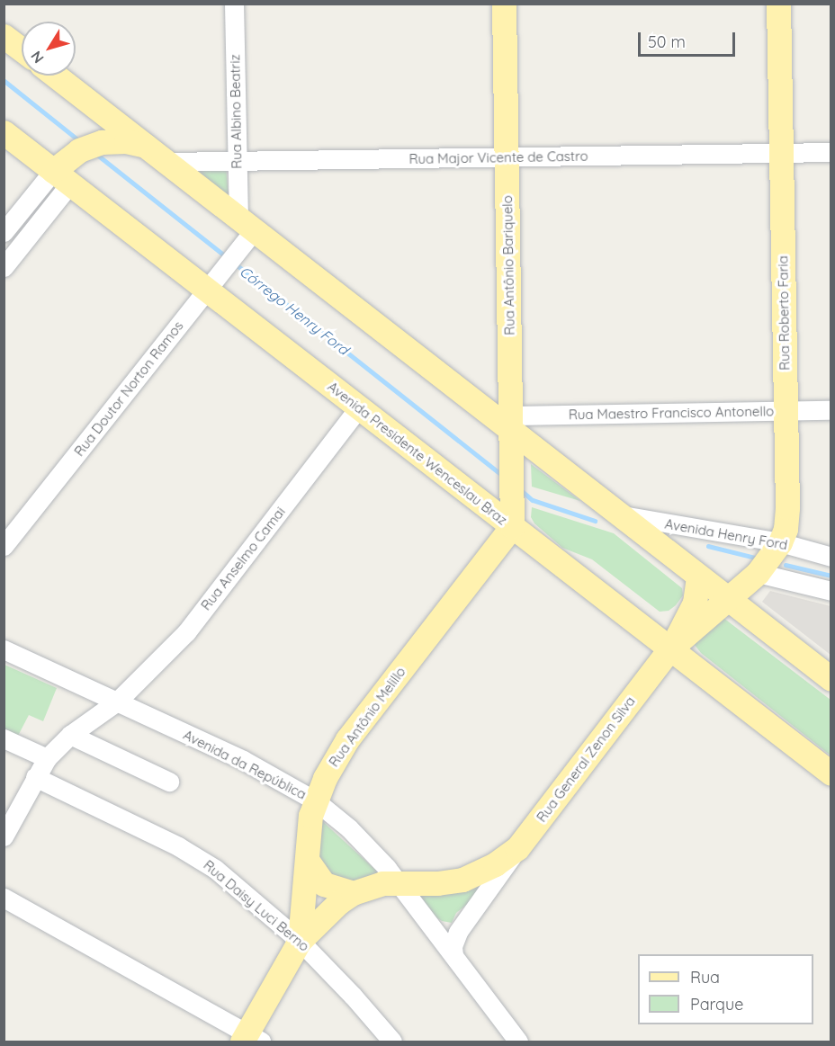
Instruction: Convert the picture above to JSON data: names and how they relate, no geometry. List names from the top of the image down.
{
  "streets": {
    "main road": [
      "Rua Antônio Bariquelo",
      "Rua Roberto Faria",
      "Avenida Presidente Wenceslau Braz",
      "Rua Antônio Melillo",
      "Rua General Zenon Silva"
    ],
    "street": [
      "Rua Albino Beatriz",
      "Rua Major Vicente de Castro",
      "Rua Doutor Norton Ramos",
      "Rua Maestro Francisco Antonello",
      "Avenida Henry Ford",
      "Rua Anselmo Camai",
      "Avenida da República",
      "Rua Daisy Luci Berno"
    ]
  },
  "crossings": [
    ["Rua Albino Beatriz", "Rua Major Vicente de Castro"],
    ["Rua Albino Beatriz", "Rua Doutor Norton Ramos"],
    ["Rua Major Vicente de Castro", "Rua Antônio Bariquelo"],
    ["Rua Major Vicente de Castro", "Rua Roberto Faria"],
    ["Rua Antônio Bariquelo", "Rua Maestro Francisco Antonello"],
    ["Rua Antônio Bariquelo", "Avenida Presidente Wenceslau Braz"],
    ["Rua Antônio Bariquelo", "Rua Antônio Melillo"],
    ["Rua Roberto Faria", "Rua Maestro Francisco Antonello"],
    ["Rua Roberto Faria", "Avenida Henry Ford"],
    ["Rua Roberto Faria", "Rua General Zenon Silva"],
    ["Rua Doutor Norton Ramos", "Avenida Presidente Wenceslau Braz"],
    ["Avenida Presidente Wenceslau Braz", "Rua Anselmo Camai"],
    ["Avenida Presidente Wenceslau Braz", "Rua Antônio Melillo"],
    ["Avenida Presidente Wenceslau Braz", "Rua General Zenon Silva"],
    ["Rua Anselmo Camai", "Avenida da República"],
    ["Rua Anselmo Camai", "Rua Daisy Luci Berno"],
    ["Rua Antônio Melillo", "Avenida da República"],
    ["Rua Antônio Melillo", "Rua Daisy Luci Berno"],
    ["Rua General Zenon Silva", "Avenida da República"]
  ],
  "water": ["Córrego Henry Ford"],
  "legend": ["Rua", "Parque"],
  "scale_bar": "50 m",
  "north": "bottom left"
}
